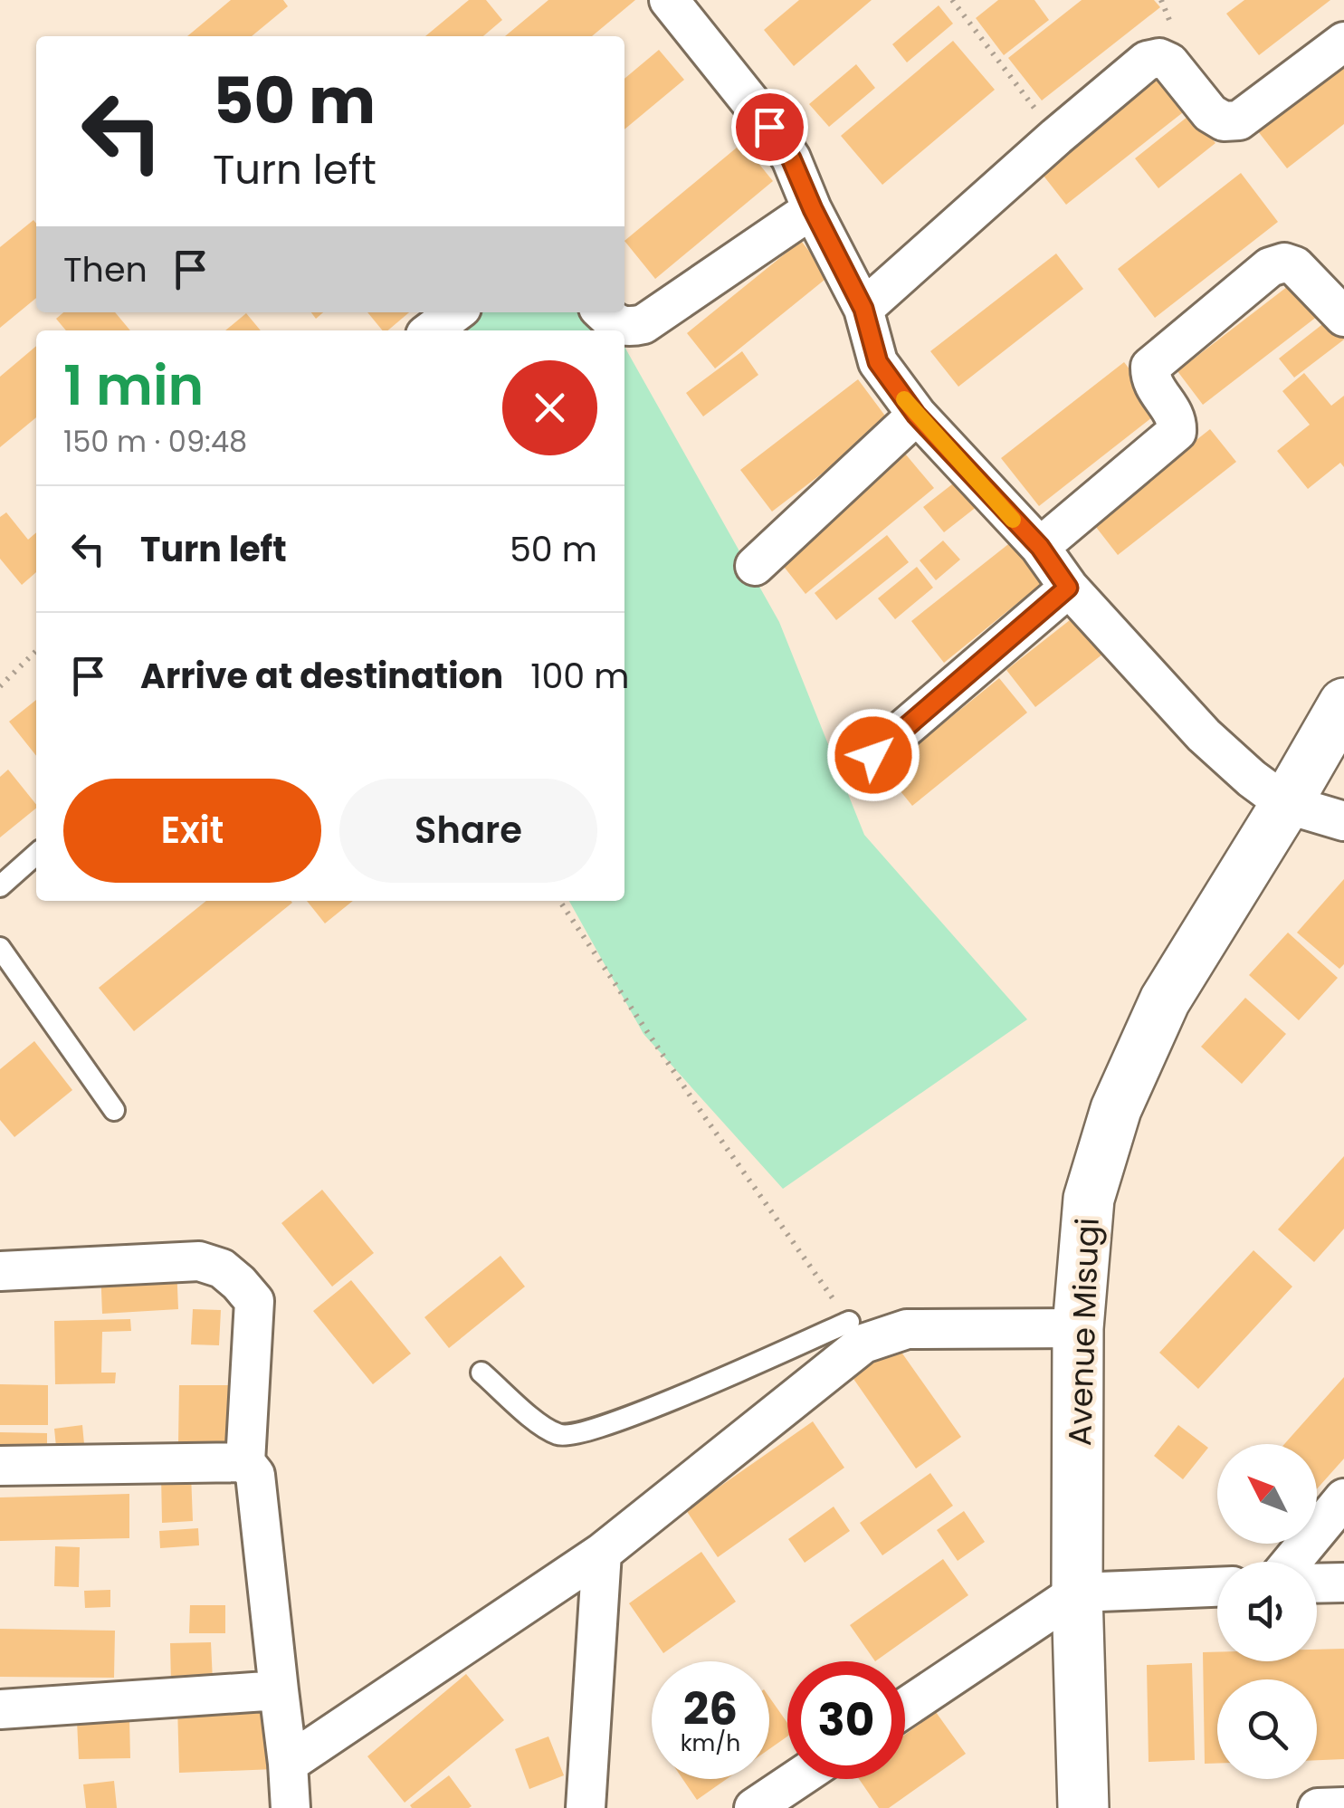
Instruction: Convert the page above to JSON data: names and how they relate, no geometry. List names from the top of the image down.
{
  "streets": {
    "street": ["Avenue Misugi"]
  },
  "north": "top left",
  "page": {
    "turn": ["50 m", "Turn left"],
    "then": "Then",
    "heading": ["1 min", "150 m · 09:48"],
    "list": [
      {
        "name": "Turn left",
        "value": "50 m"
      },
      {
        "name": "Arrive at destination",
        "value": "100 m"
      }
    ],
    "buttons": ["Exit", "Share"],
    "speed": "26 km/h",
    "limit": "30"
  }
}
